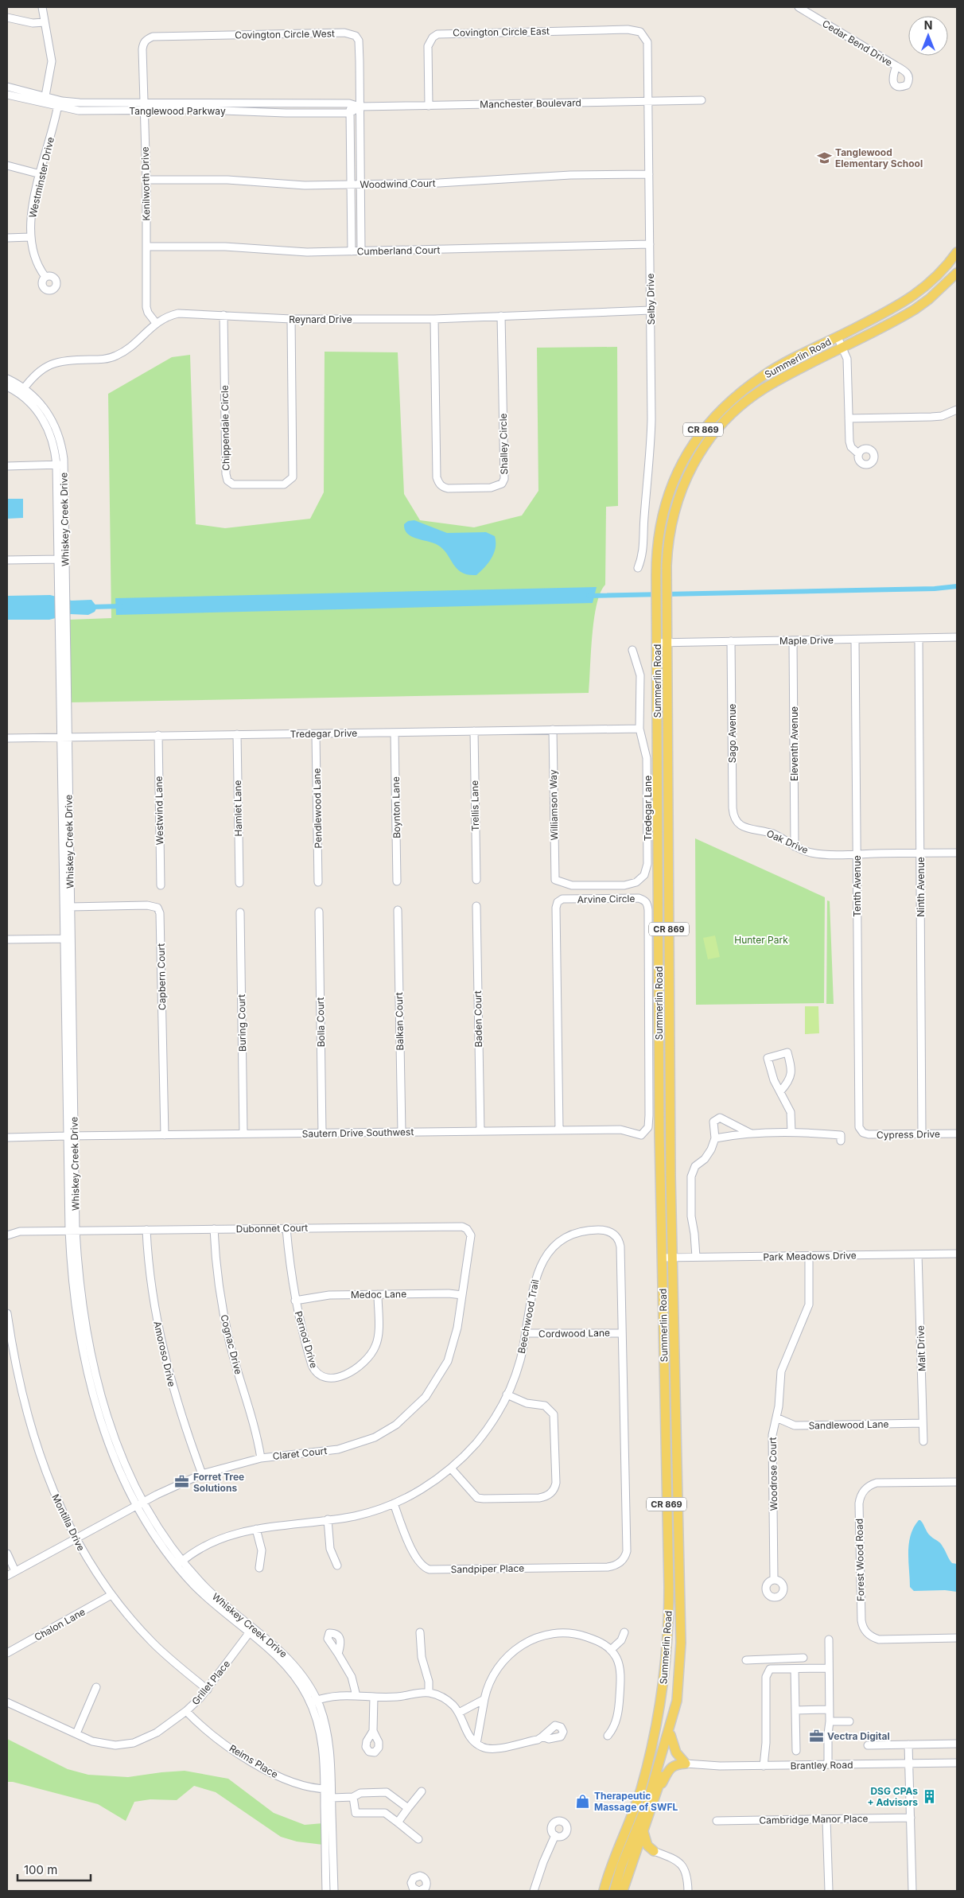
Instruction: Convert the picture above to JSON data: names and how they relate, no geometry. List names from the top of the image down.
{
  "streets": {
    "main road": ["Summerlin Road", "CR 869"],
    "street": [
      "Covington Circle East",
      "Covington Circle West",
      "Cedar Bend Drive",
      "Manchester Boulevard",
      "Tanglewood Parkway",
      "Westminster Drive",
      "Kenilworth Drive",
      "Woodwind Court",
      "Cumberland Court",
      "Selby Drive",
      "Reynard Drive",
      "Chippendale Circle",
      "Shalley Circle",
      "Whiskey Creek Drive",
      "Maple Drive",
      "Tredegar Drive",
      "Sago Avenue",
      "Eleventh Avenue",
      "Williamson Way",
      "Trellis Lane",
      "Boynton Lane",
      "Hamlet Lane",
      "Pendlewood Lane",
      "Tredegar Lane",
      "Westwind Lane",
      "Oak Drive",
      "Tenth Avenue",
      "Ninth Avenue",
      "Arvine Circle",
      "Capbern Court",
      "Baden Court",
      "Balkan Court",
      "Bolla Court",
      "Buring Court",
      "Sautern Drive Southwest",
      "Cypress Drive",
      "Dubonnet Court",
      "Park Meadows Drive",
      "Medoc Lane",
      "Beechwood Trail",
      "Cordwood Lane",
      "Pernod Drive",
      "Cognac Drive",
      "Malt Drive",
      "Amoroso Drive",
      "Sandlewood Lane",
      "Claret Court",
      "Woodrose Court",
      "Montilla Drive",
      "Forest Wood Road",
      "Sandpiper Place",
      "Chalon Lane",
      "Grillet Place",
      "Reims Place",
      "Brantley Road",
      "Cambridge Manor Place"
    ]
  },
  "crossings": [
    ["Covington Circle East", "Manchester Boulevard"],
    ["Covington Circle East", "Selby Drive"],
    ["Covington Circle West", "Manchester Boulevard"],
    ["Covington Circle West", "Tanglewood Parkway"],
    ["Covington Circle West", "Kenilworth Drive"],
    ["Manchester Boulevard", "Tanglewood Parkway"],
    ["Manchester Boulevard", "Selby Drive"],
    ["Tanglewood Parkway", "Westminster Drive"],
    ["Tanglewood Parkway", "Kenilworth Drive"],
    ["Kenilworth Drive", "Woodwind Court"],
    ["Kenilworth Drive", "Cumberland Court"],
    ["Kenilworth Drive", "Reynard Drive"],
    ["Woodwind Court", "Selby Drive"],
    ["Cumberland Court", "Selby Drive"],
    ["Selby Drive", "Reynard Drive"],
    ["Reynard Drive", "Chippendale Circle"],
    ["Reynard Drive", "Shalley Circle"],
    ["Reynard Drive", "Whiskey Creek Drive"],
    ["Summerlin Road", "Maple Drive"],
    ["Summerlin Road", "Park Meadows Drive"],
    ["Whiskey Creek Drive", "Tredegar Drive"],
    ["Whiskey Creek Drive", "Capbern Court"],
    ["Whiskey Creek Drive", "Sautern Drive Southwest"],
    ["Whiskey Creek Drive", "Dubonnet Court"],
    ["Whiskey Creek Drive", "Beechwood Trail"],
    ["Whiskey Creek Drive", "Claret Court"],
    ["Whiskey Creek Drive", "Grillet Place"],
    ["Whiskey Creek Drive", "Reims Place"],
    ["Maple Drive", "Sago Avenue"],
    ["Maple Drive", "Eleventh Avenue"],
    ["Maple Drive", "Tenth Avenue"],
    ["Maple Drive", "Ninth Avenue"],
    ["Tredegar Drive", "Williamson Way"],
    ["Tredegar Drive", "Trellis Lane"],
    ["Tredegar Drive", "Boynton Lane"],
    ["Tredegar Drive", "Hamlet Lane"],
    ["Tredegar Drive", "Pendlewood Lane"],
    ["Tredegar Drive", "Tredegar Lane"],
    ["Tredegar Drive", "Westwind Lane"],
    ["Sago Avenue", "Oak Drive"],
    ["Eleventh Avenue", "Oak Drive"],
    ["Williamson Way", "Tredegar Lane"],
    ["Oak Drive", "Tenth Avenue"],
    ["Oak Drive", "Ninth Avenue"],
    ["Tenth Avenue", "Cypress Drive"],
    ["Ninth Avenue", "Cypress Drive"],
    ["Arvine Circle", "Sautern Drive Southwest"],
    ["Capbern Court", "Sautern Drive Southwest"],
    ["Baden Court", "Sautern Drive Southwest"],
    ["Balkan Court", "Sautern Drive Southwest"],
    ["Bolla Court", "Sautern Drive Southwest"],
    ["Buring Court", "Sautern Drive Southwest"],
    ["Dubonnet Court", "Pernod Drive"],
    ["Dubonnet Court", "Cognac Drive"],
    ["Dubonnet Court", "Amoroso Drive"],
    ["Dubonnet Court", "Claret Court"],
    ["Park Meadows Drive", "Malt Drive"],
    ["Park Meadows Drive", "Woodrose Court"],
    ["Medoc Lane", "Pernod Drive"],
    ["Medoc Lane", "Claret Court"],
    ["Beechwood Trail", "Cordwood Lane"],
    ["Beechwood Trail", "Sandpiper Place"],
    ["Cognac Drive", "Claret Court"],
    ["Malt Drive", "Sandlewood Lane"],
    ["Amoroso Drive", "Claret Court"],
    ["Sandlewood Lane", "Woodrose Court"],
    ["Claret Court", "Montilla Drive"],
    ["Montilla Drive", "Chalon Lane"],
    ["Montilla Drive", "Grillet Place"],
    ["Grillet Place", "Reims Place"]
  ],
  "parks": ["Hunter Park"],
  "places": {
    "school or university": ["Tanglewood Elementary School"],
    "office": ["Forret Tree Solutions", "Vectra Digital"],
    "building": ["DSG CPAs + Advisors"],
    "shop": ["Therapeutic Massage of SWFL"]
  },
  "scale_bar": "100 m",
  "north": "top"
}
